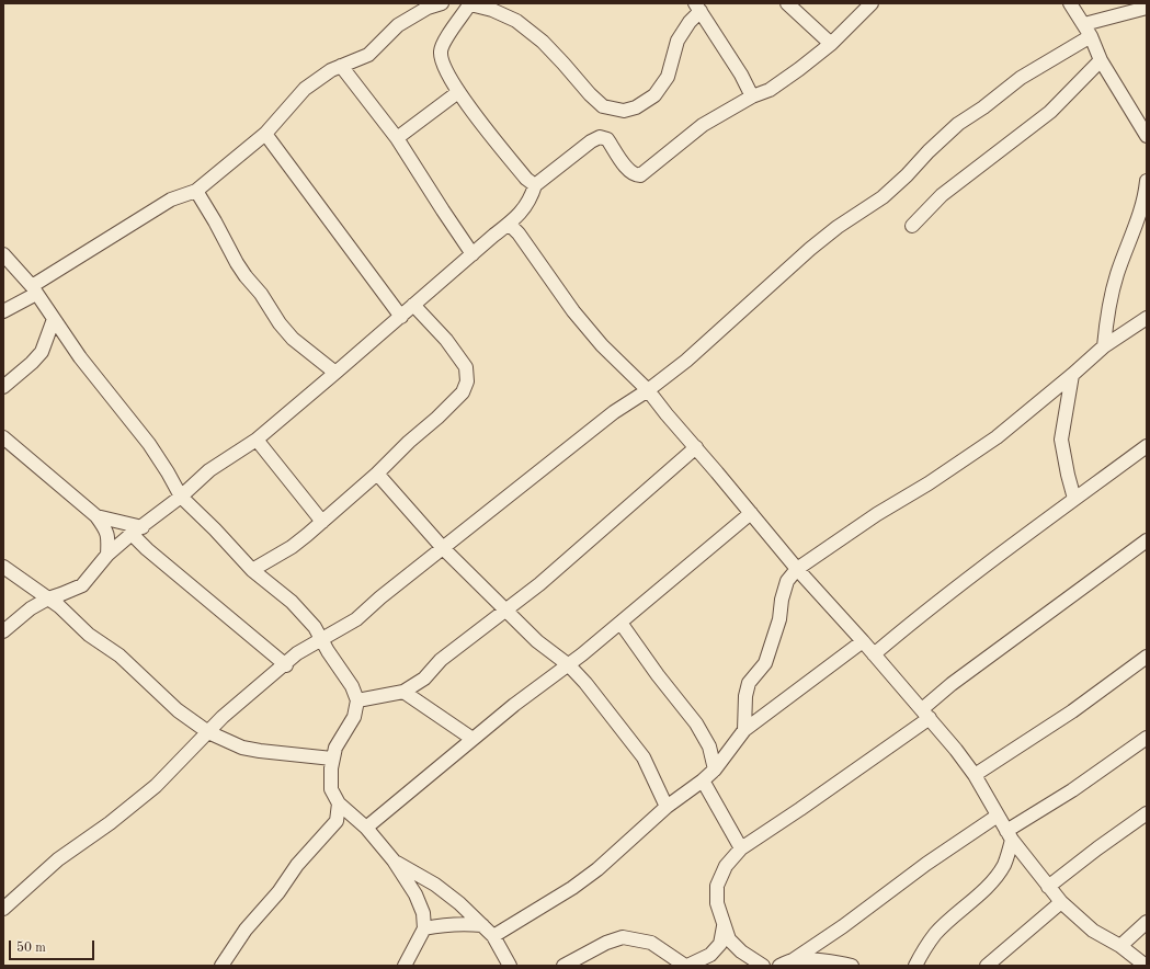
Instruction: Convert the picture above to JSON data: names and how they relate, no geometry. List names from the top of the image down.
{
  "scale_bar": "50 m"
}
